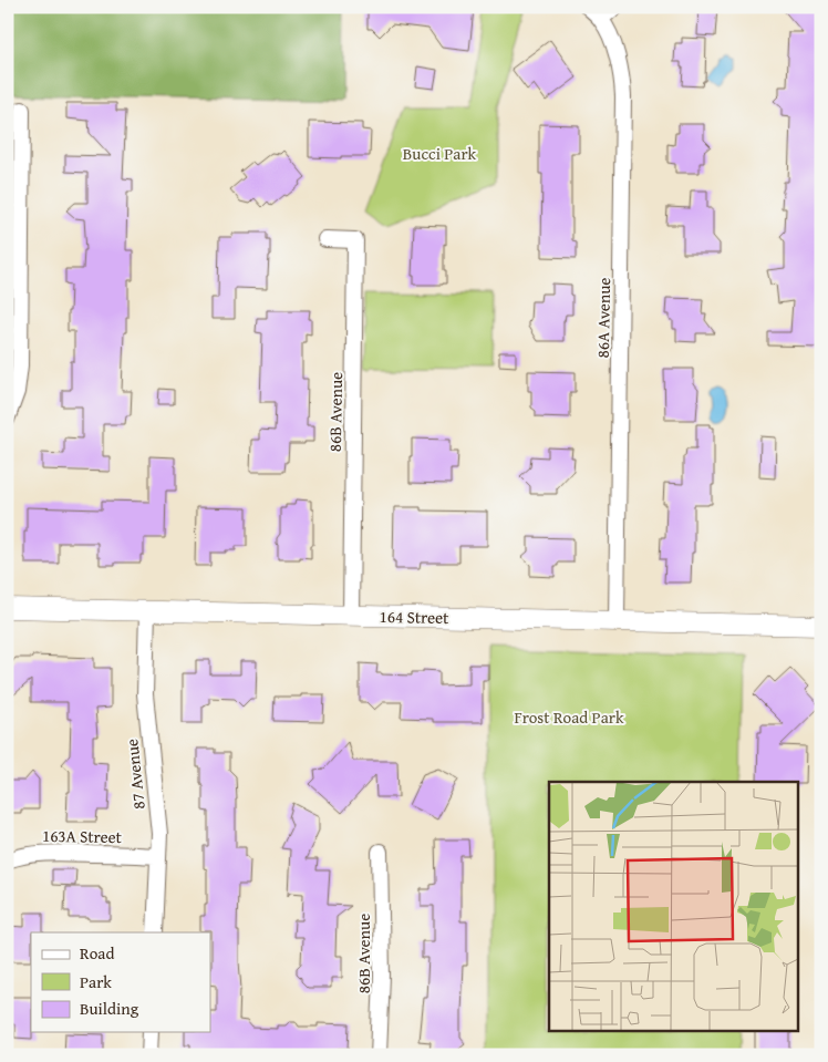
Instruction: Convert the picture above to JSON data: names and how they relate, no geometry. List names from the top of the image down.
{
  "streets": {
    "street": [
      "86A Avenue",
      "86B Avenue",
      "164 Street",
      "87 Avenue",
      "163A Street"
    ]
  },
  "crossings": [
    ["86A Avenue", "164 Street"],
    ["86B Avenue", "164 Street"],
    ["164 Street", "87 Avenue"],
    ["87 Avenue", "163A Street"]
  ],
  "parks": ["Bucci Park", "Frost Road Park"],
  "legend": ["Road", "Park", "Building"]
}
